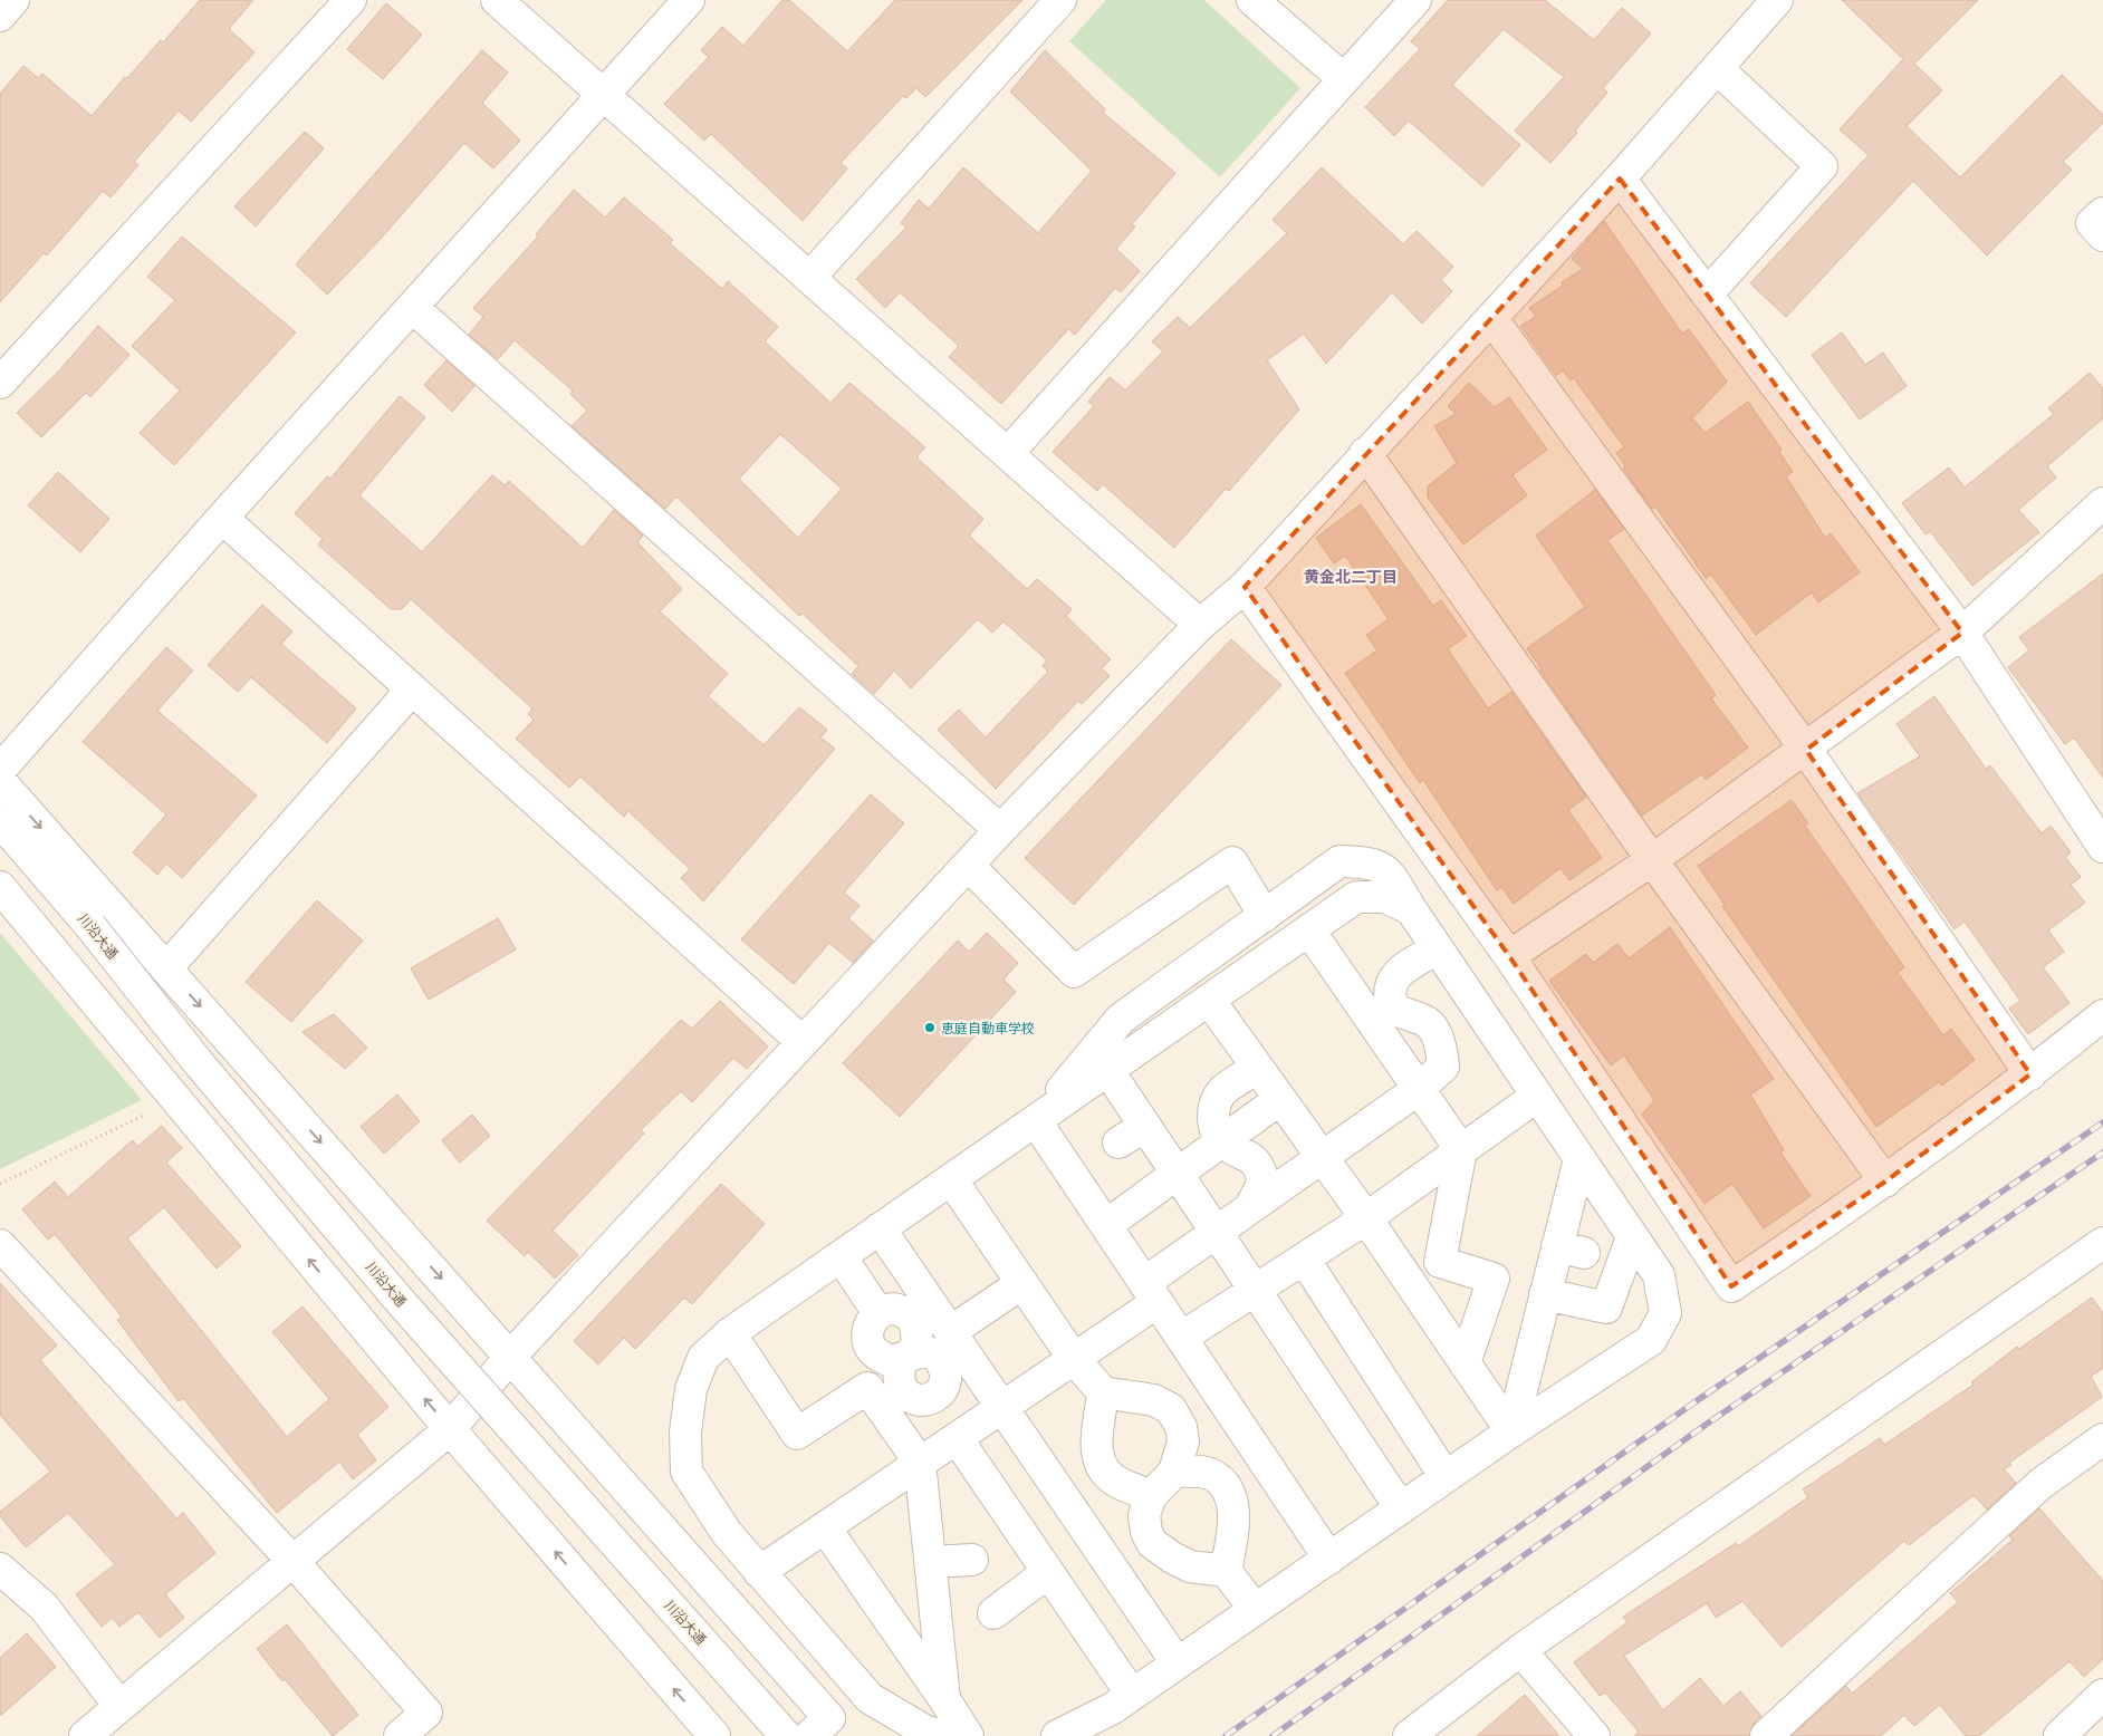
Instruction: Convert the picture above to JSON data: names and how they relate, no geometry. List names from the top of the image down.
{
  "streets": {
    "street": ["川沿大通"]
  },
  "districts": ["黄金北二丁目"],
  "places": ["恵庭自動車学校"]
}
